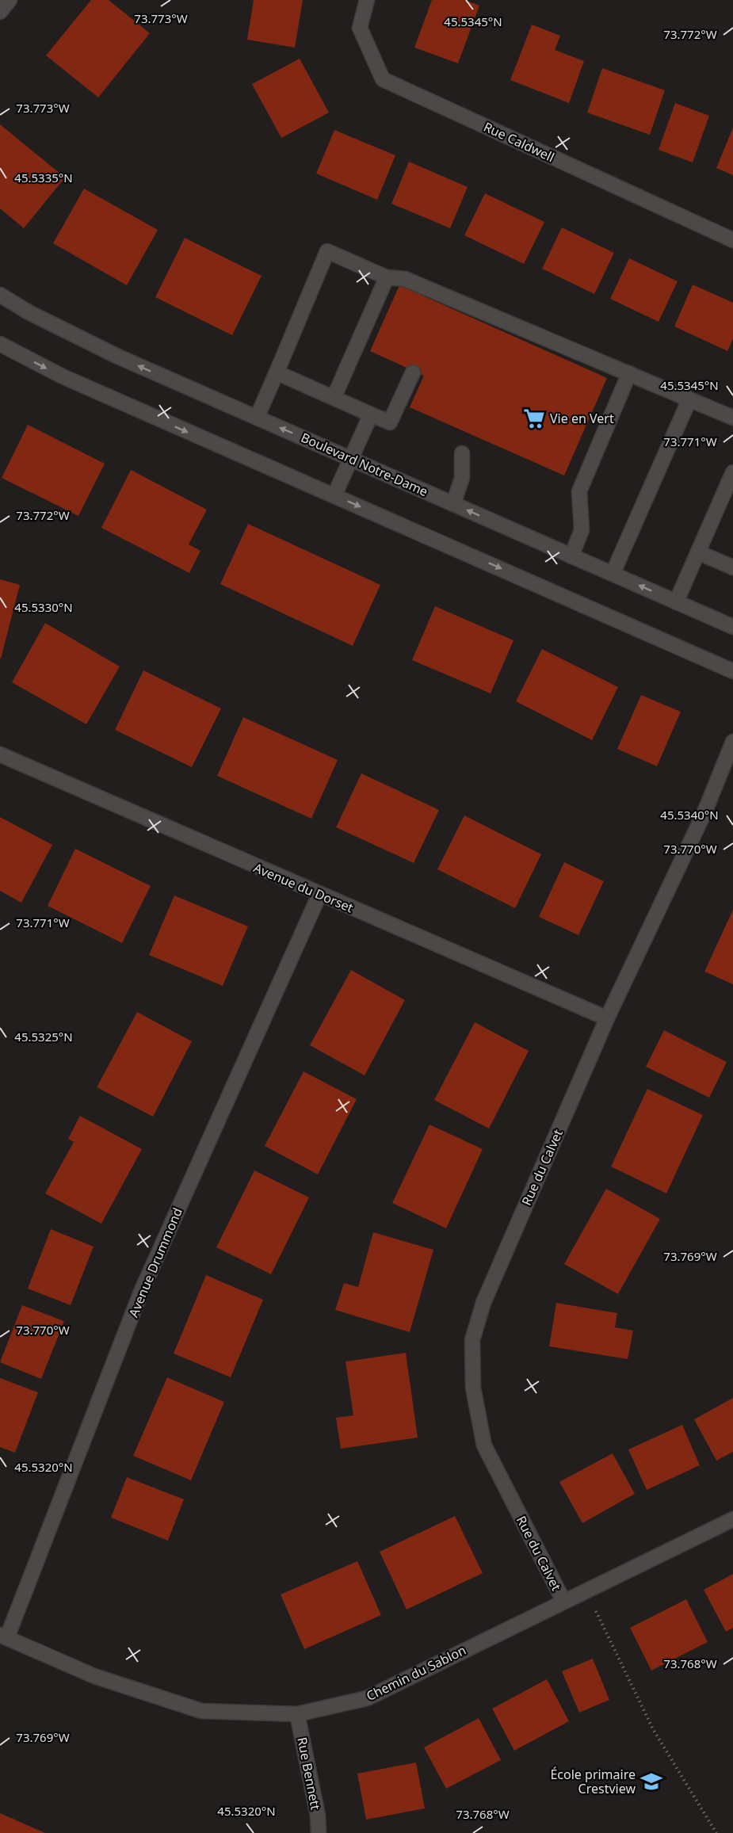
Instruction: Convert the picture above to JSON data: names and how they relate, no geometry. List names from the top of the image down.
{
  "streets": {
    "street": [
      "Rue Caldwell",
      "Boulevard Notre-Dame",
      "Avenue du Dorset",
      "Rue du Calvet",
      "Avenue Drummond",
      "Chemin du Sablon",
      "Rue Bennett"
    ]
  },
  "crossings": [
    ["Avenue du Dorset", "Rue du Calvet"],
    ["Avenue du Dorset", "Avenue Drummond"],
    ["Rue du Calvet", "Chemin du Sablon"],
    ["Avenue Drummond", "Chemin du Sablon"],
    ["Chemin du Sablon", "Rue Bennett"]
  ],
  "places": {
    "supermarket": ["Vie en Vert"],
    "school or university": ["École primaire Crestview"]
  },
  "coordinates": [
    "73.773°W",
    "45.5345°N",
    "73.772°W",
    "45.5335°N",
    "73.771°W",
    "45.5330°N",
    "45.5340°N",
    "73.770°W",
    "45.5325°N",
    "73.769°W",
    "45.5320°N",
    "73.768°W"
  ]
}
